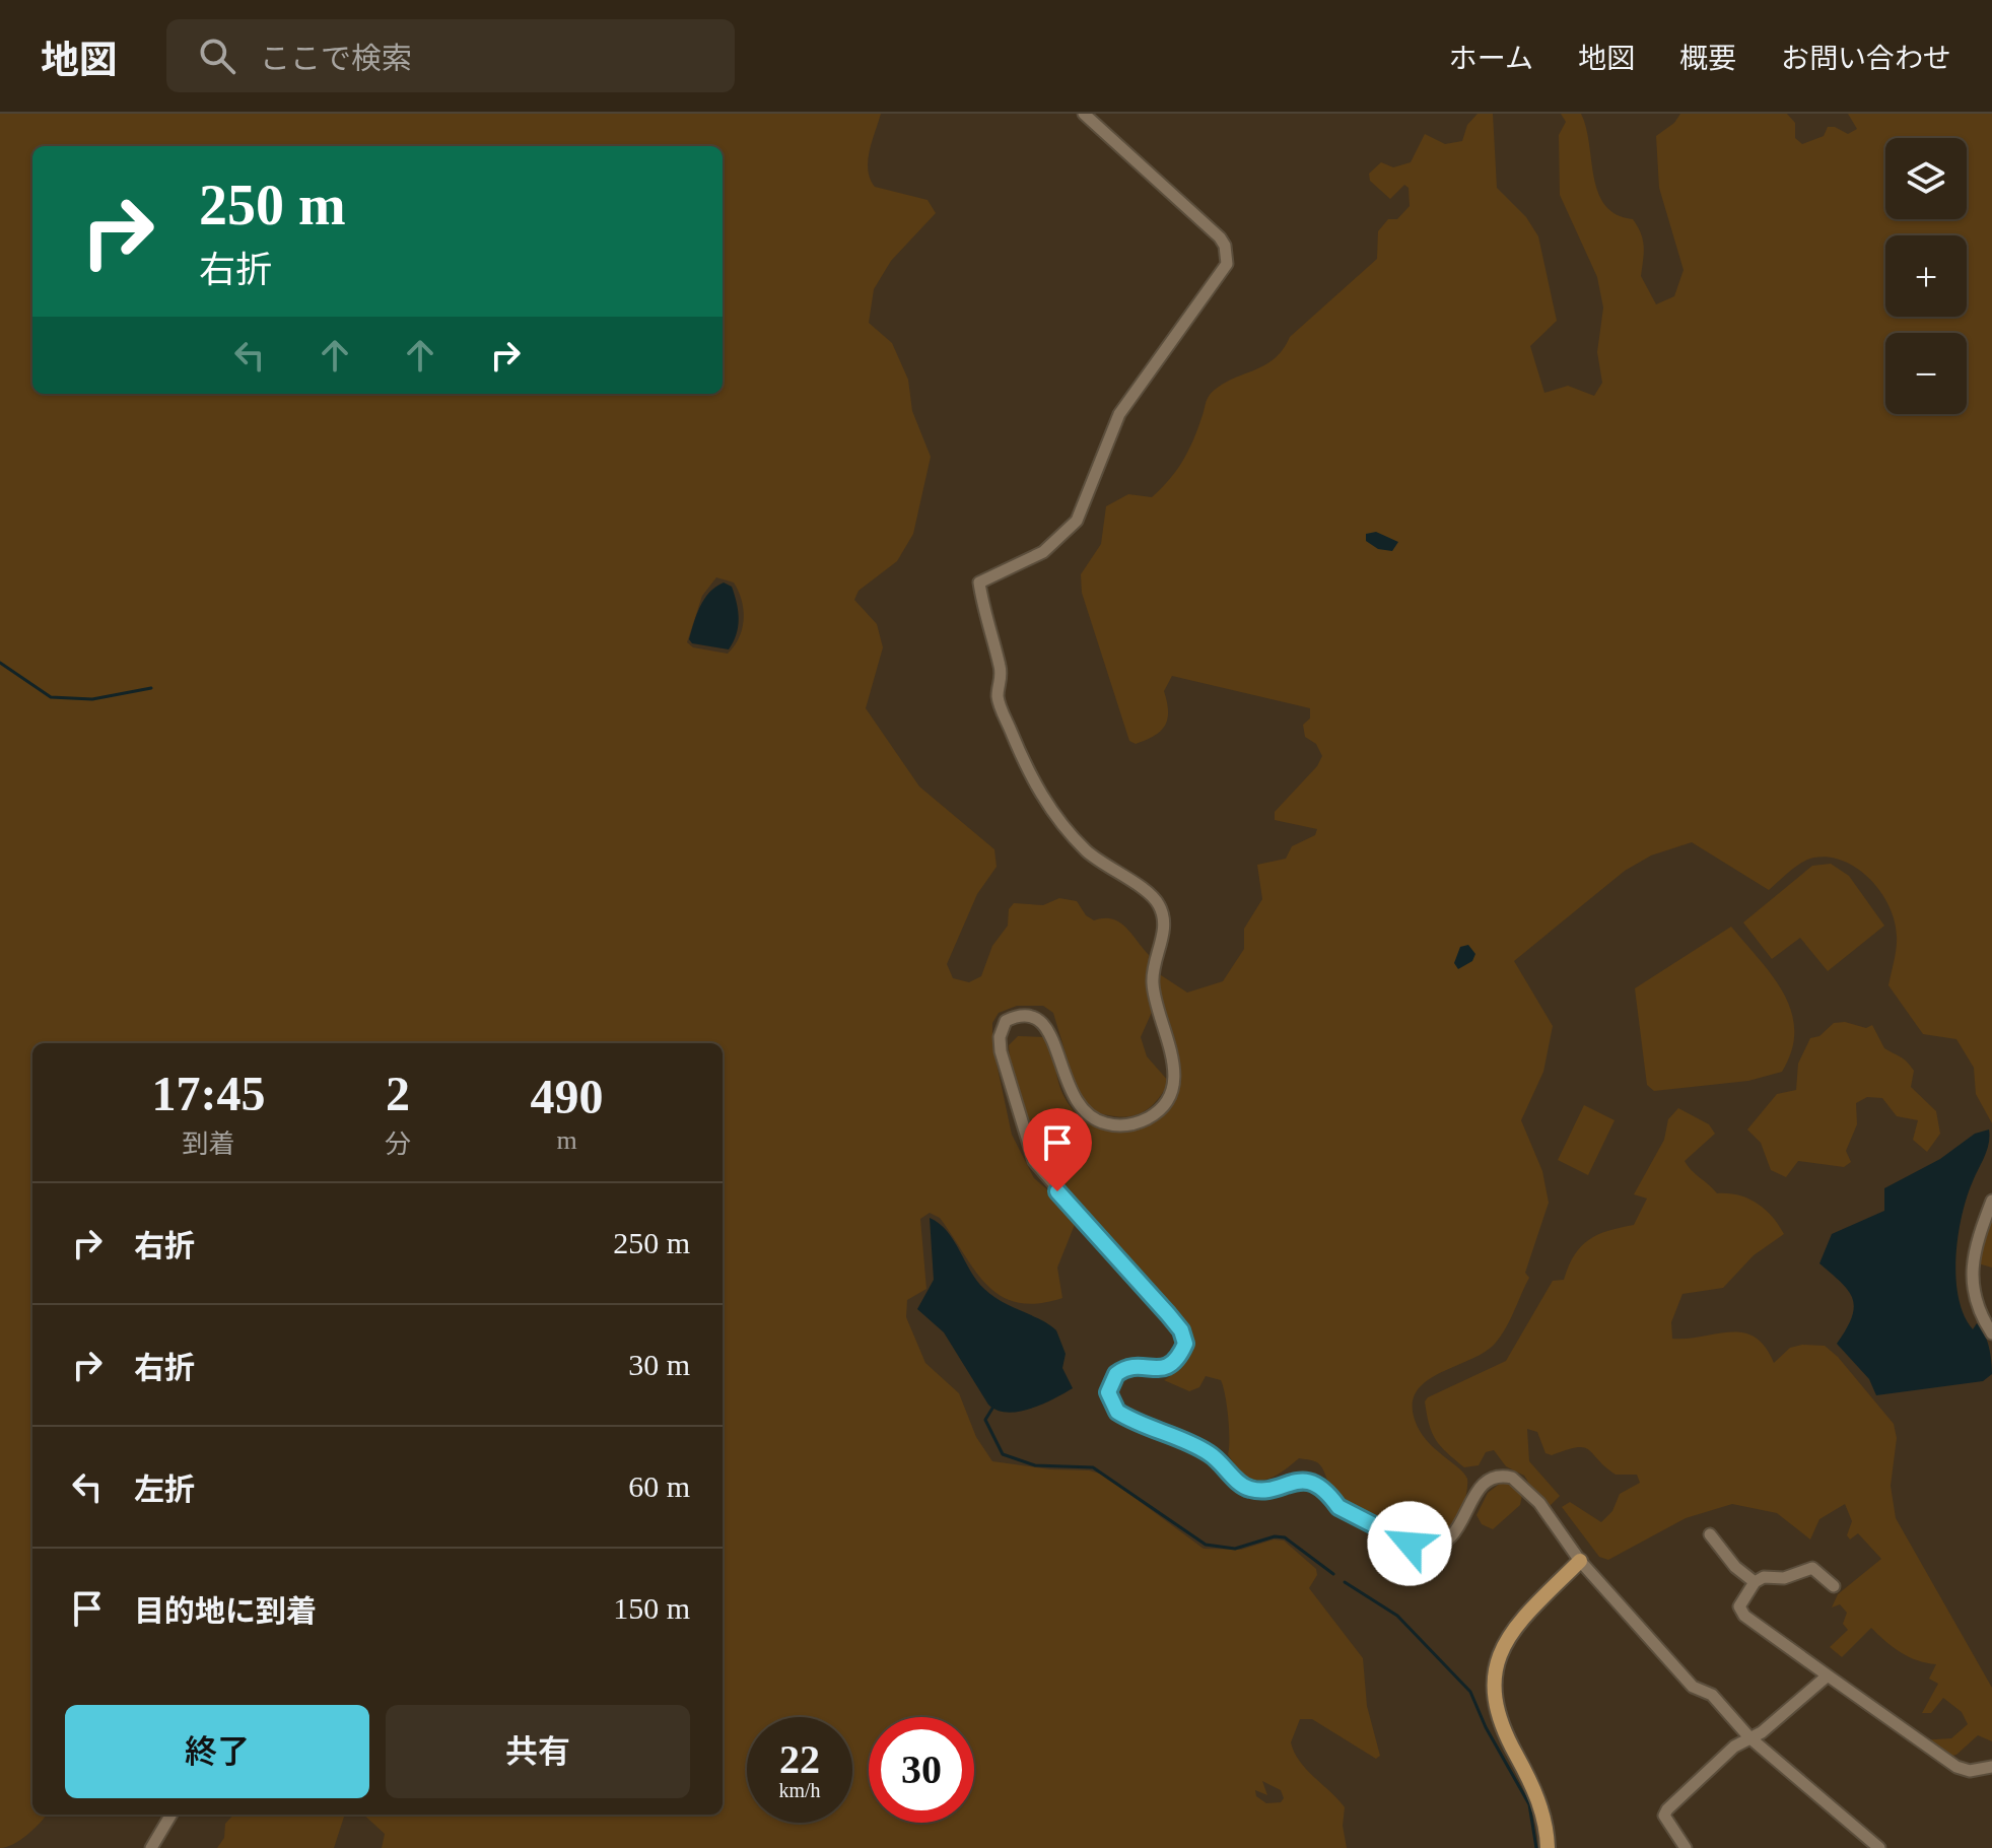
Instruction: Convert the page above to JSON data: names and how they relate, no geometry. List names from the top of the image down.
{
  "page": {
    "header": "地図",
    "search": "ここで検索",
    "nav": [
      "ホーム",
      "地図",
      "概要",
      "お問い合わせ"
    ],
    "map_buttons": ["+", "−"],
    "turn": ["250 m", "右折"],
    "eta": [
      "17:45",
      "到着",
      "2",
      "分",
      "490",
      "m"
    ],
    "list": [
      {
        "name": "右折",
        "value": "250 m"
      },
      {
        "name": "右折",
        "value": "30 m"
      },
      {
        "name": "左折",
        "value": "60 m"
      },
      {
        "name": "目的地に到着",
        "value": "150 m"
      }
    ],
    "buttons": ["終了", "共有"],
    "speed": "22 km/h",
    "limit": "30"
  }
}
